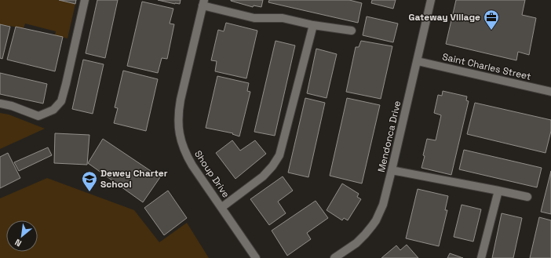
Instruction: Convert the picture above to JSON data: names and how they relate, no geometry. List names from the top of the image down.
{
  "streets": {
    "street": ["Saint Charles Street", "Mendonca Drive", "Shoup Drive"]
  },
  "crossings": [
    ["Saint Charles Street", "Mendonca Drive"]
  ],
  "places": {
    "office": ["Gateway Village"],
    "school or university": ["Dewey Charter School"]
  },
  "north": "bottom left"
}
